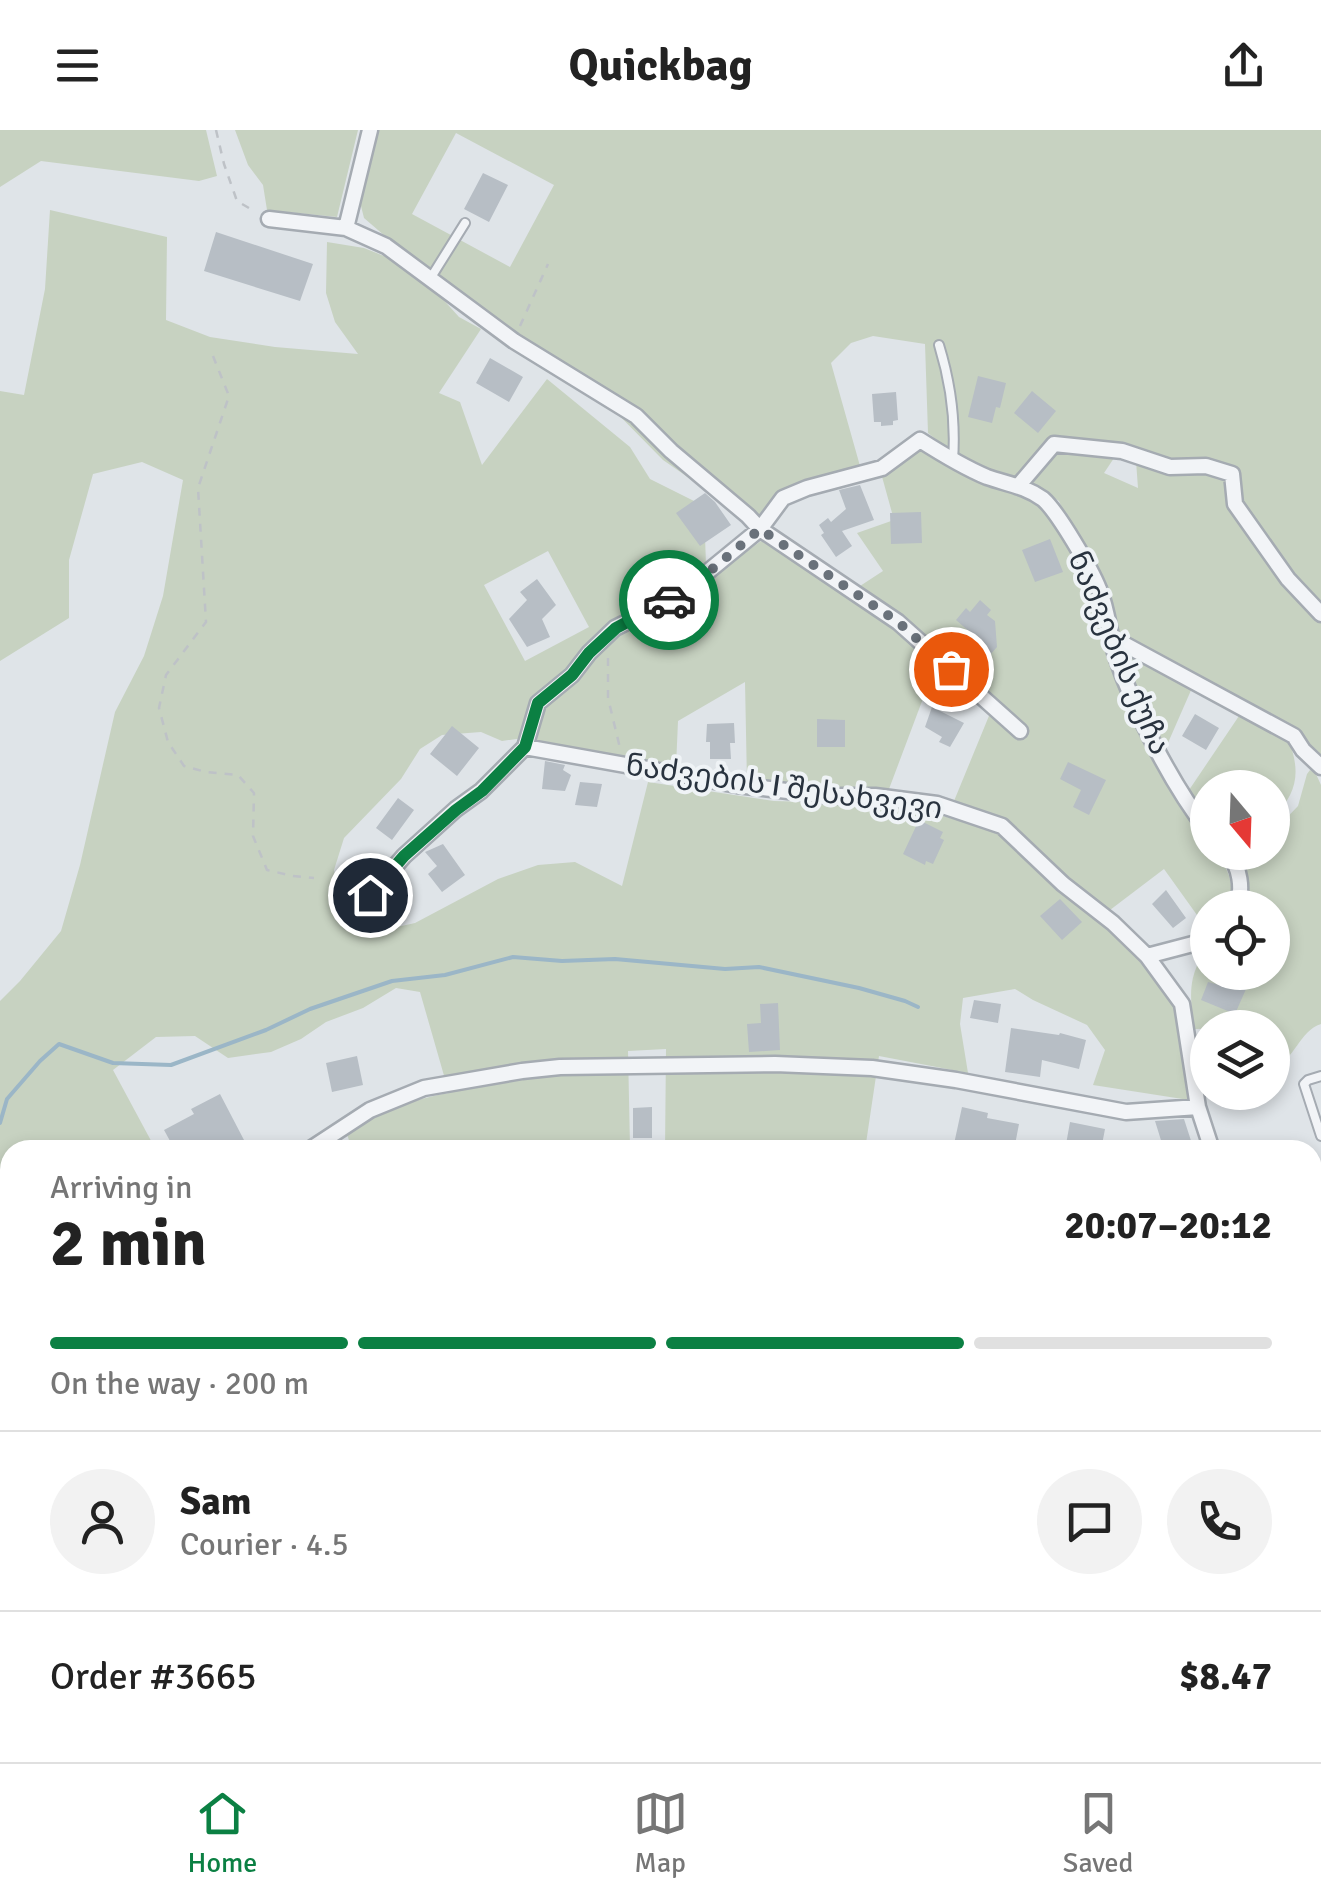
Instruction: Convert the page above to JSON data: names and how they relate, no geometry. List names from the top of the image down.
{
  "streets": {
    "street": ["ნაძვების ქუჩა", "ნაძვების I შესახვევი"]
  },
  "crossings": [
    ["ნაძვების ქუჩა", "ნაძვების I შესახვევი"]
  ],
  "north": "bottom",
  "page": {
    "header": "Quickbag",
    "heading": ["2 min", "Arriving in", "20:07–20:12"],
    "panel": [
      "Sam",
      "Courier · 4.5",
      "Order #3665",
      "$8.47"
    ],
    "bar": "On the way · 200 m",
    "tabs": ["Home", "Map", "Saved"]
  }
}
